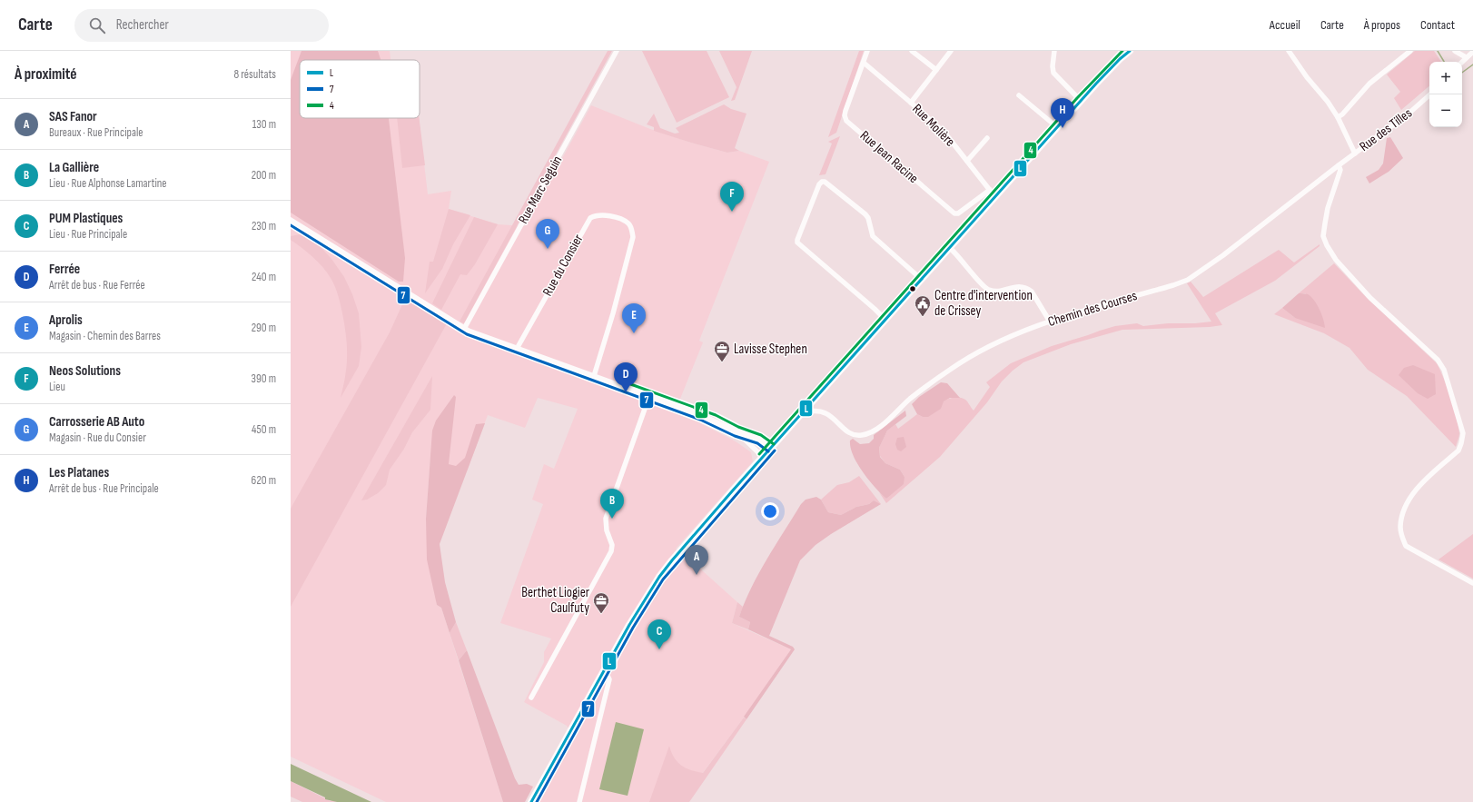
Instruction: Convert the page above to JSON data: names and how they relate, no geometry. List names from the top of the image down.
{
  "streets": {
    "street": [
      "Rue Molière",
      "Rue des Tilles",
      "Rue Jean Racine",
      "Rue Marc Seguin",
      "Rue du Consier",
      "Chemin des Courses"
    ]
  },
  "crossings": [
    ["Rue Molière", "Rue Jean Racine"],
    ["Rue des Tilles", "Chemin des Courses"]
  ],
  "places": {
    "public building": ["Centre d'intervention de Crissey"],
    "office": ["Lavisse Stephen", "Berthet Liogier Caulfuty"]
  },
  "lines": ["transit line L", "transit line 4", "transit line 7"],
  "legend": ["L", "7", "4"],
  "page": {
    "header": "Carte",
    "search": "Rechercher",
    "nav": [
      "Accueil",
      "Carte",
      "À propos",
      "Contact"
    ],
    "heading": ["À proximité", "8 résultats"],
    "map_buttons": ["+", "−"],
    "list": [
      {
        "mark": "A",
        "name": "SAS Fanor",
        "note": "Bureaux · Rue Principale",
        "value": "130 m"
      },
      {
        "mark": "B",
        "name": "La Gallière",
        "note": "Lieu · Rue Alphonse Lamartine",
        "value": "200 m"
      },
      {
        "mark": "C",
        "name": "PUM Plastiques",
        "note": "Lieu · Rue Principale",
        "value": "230 m"
      },
      {
        "mark": "D",
        "name": "Ferrée",
        "note": "Arrêt de bus · Rue Ferrée",
        "value": "240 m"
      },
      {
        "mark": "E",
        "name": "Aprolis",
        "note": "Magasin · Chemin des Barres",
        "value": "290 m"
      },
      {
        "mark": "F",
        "name": "Neos Solutions",
        "note": "Lieu",
        "value": "390 m"
      },
      {
        "mark": "G",
        "name": "Carrosserie AB Auto",
        "note": "Magasin · Rue du Consier",
        "value": "450 m"
      },
      {
        "mark": "H",
        "name": "Les Platanes",
        "note": "Arrêt de bus · Rue Principale",
        "value": "620 m"
      }
    ],
    "pins": [
      "H",
      "F",
      "G",
      "E",
      "D",
      "B",
      "A",
      "C"
    ]
  }
}
